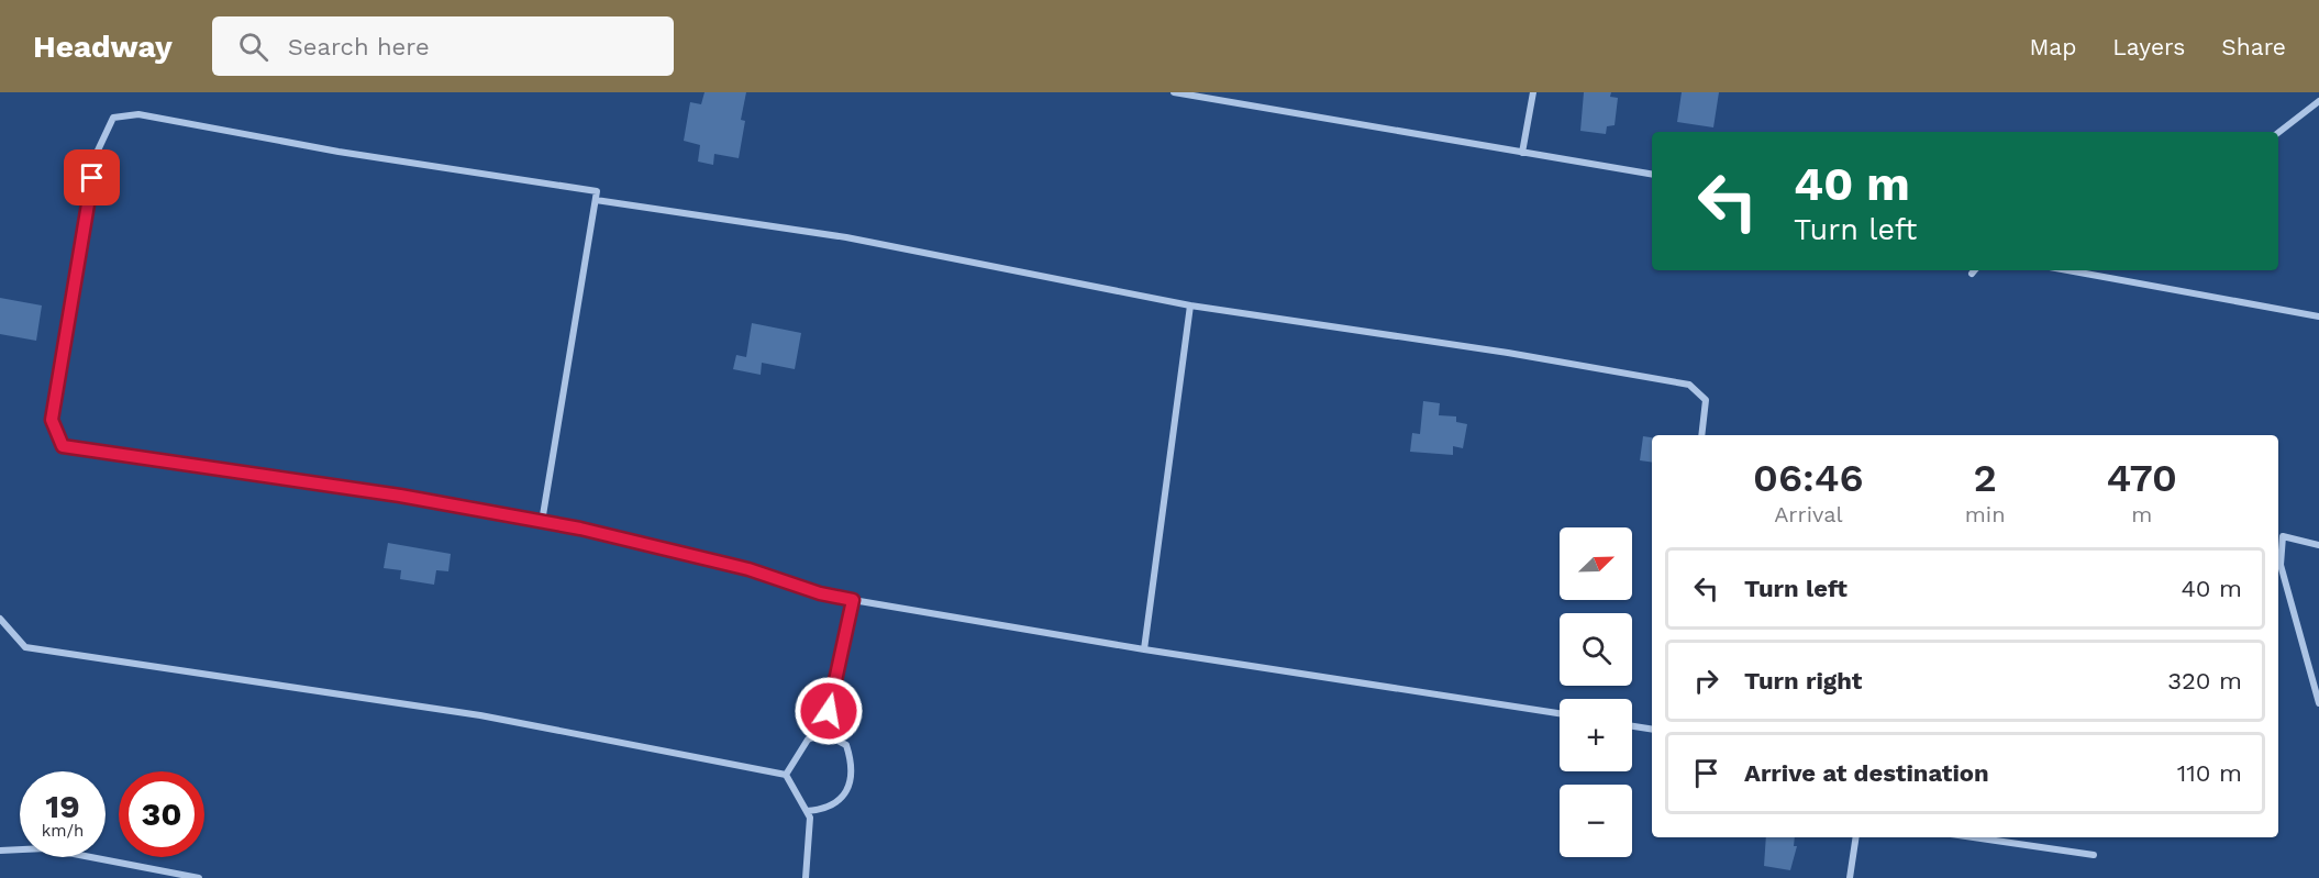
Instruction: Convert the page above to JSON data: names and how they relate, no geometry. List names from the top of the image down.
{
  "north": "top right",
  "page": {
    "header": "Headway",
    "search": "Search here",
    "nav": ["Map", "Layers", "Share"],
    "turn": ["40 m", "Turn left"],
    "eta": [
      "06:46",
      "Arrival",
      "2",
      "min",
      "470",
      "m"
    ],
    "map_buttons": ["+", "−"],
    "list": [
      {
        "name": "Turn left",
        "value": "40 m"
      },
      {
        "name": "Turn right",
        "value": "320 m"
      },
      {
        "name": "Arrive at destination",
        "value": "110 m"
      }
    ],
    "speed": "19 km/h",
    "limit": "30"
  }
}
